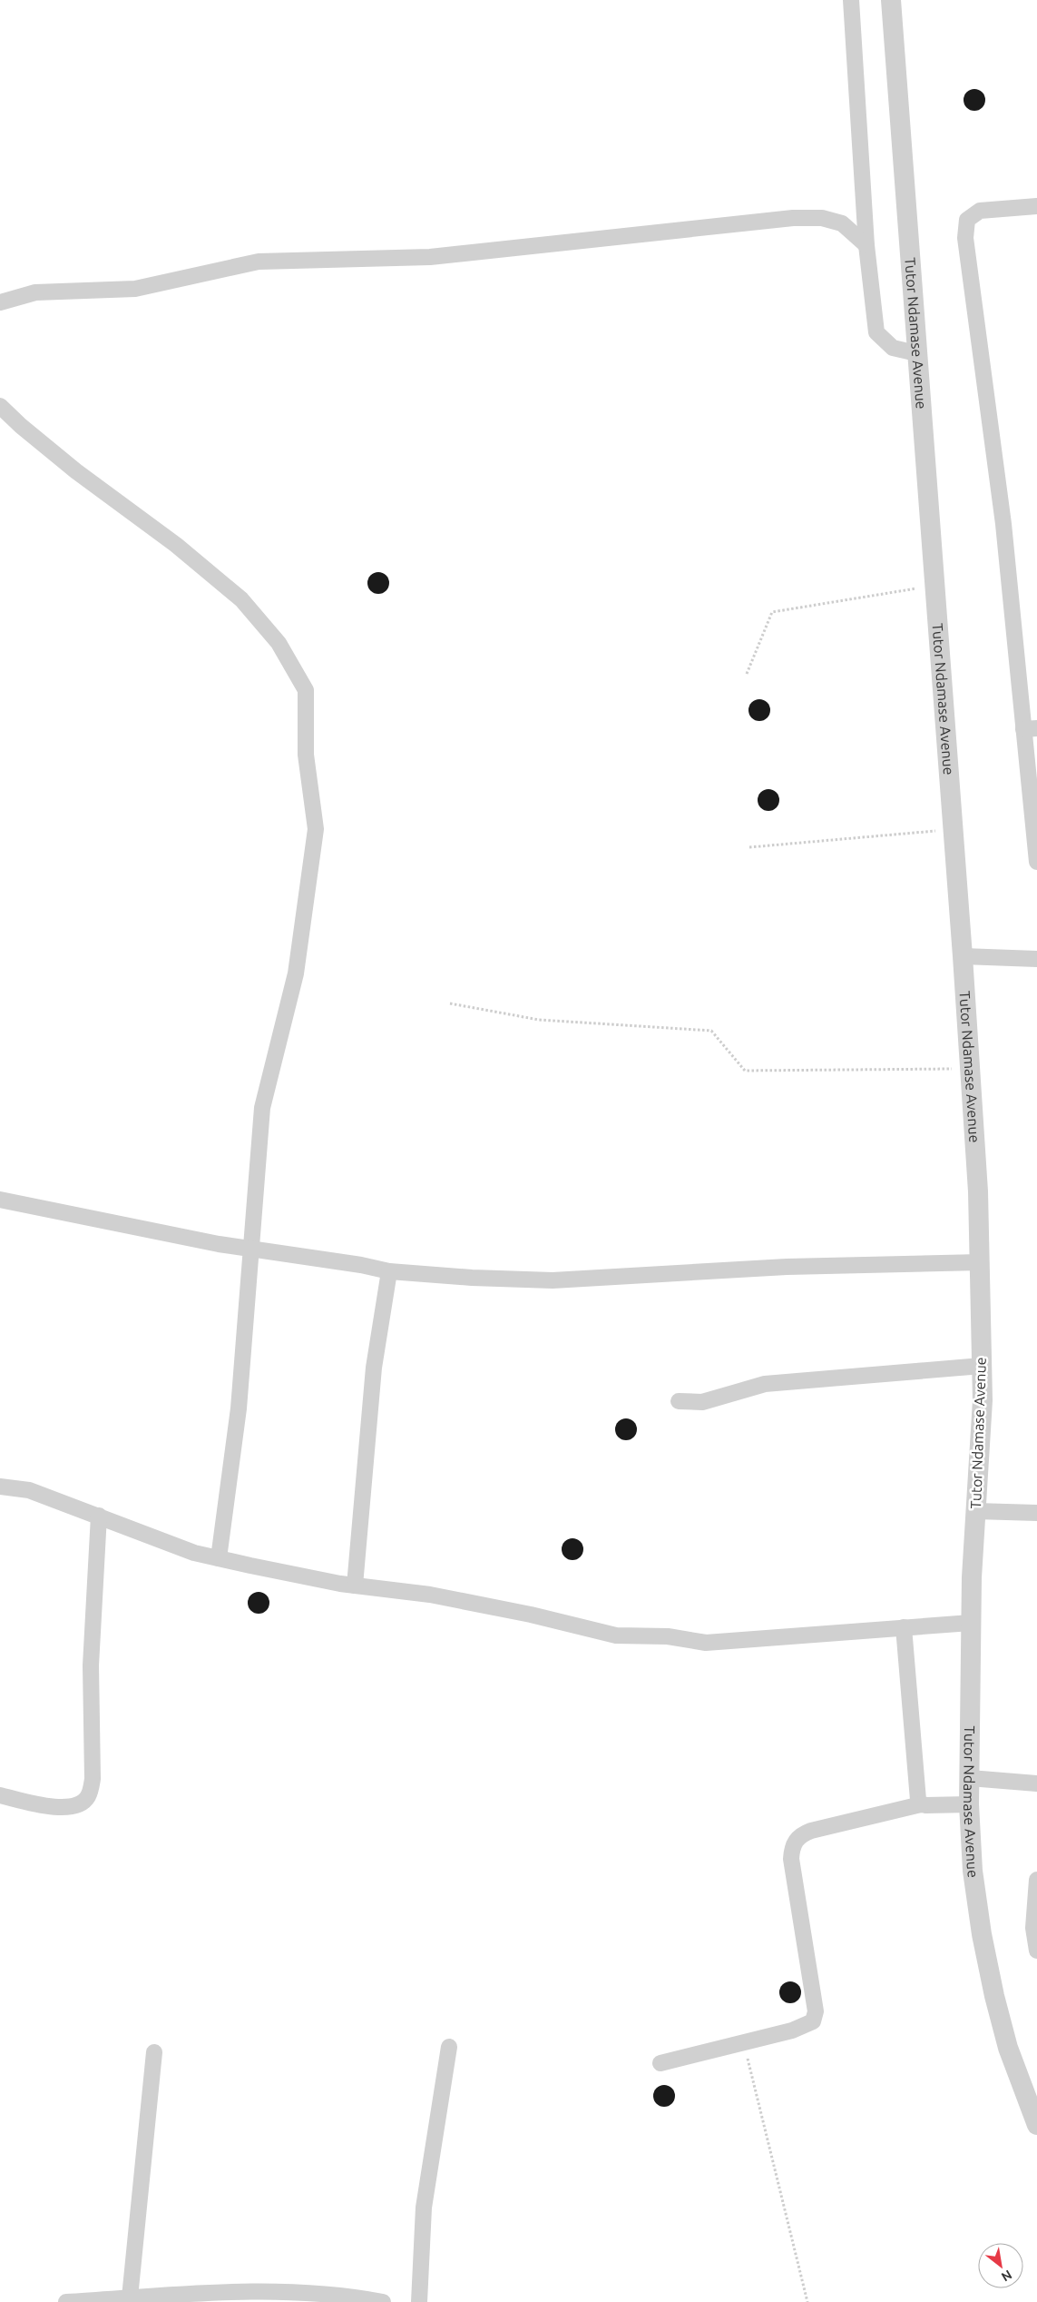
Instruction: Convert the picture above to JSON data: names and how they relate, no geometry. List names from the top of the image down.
{
  "streets": {
    "street": ["Tutor Ndamase Avenue"]
  },
  "north": "bottom right"
}
